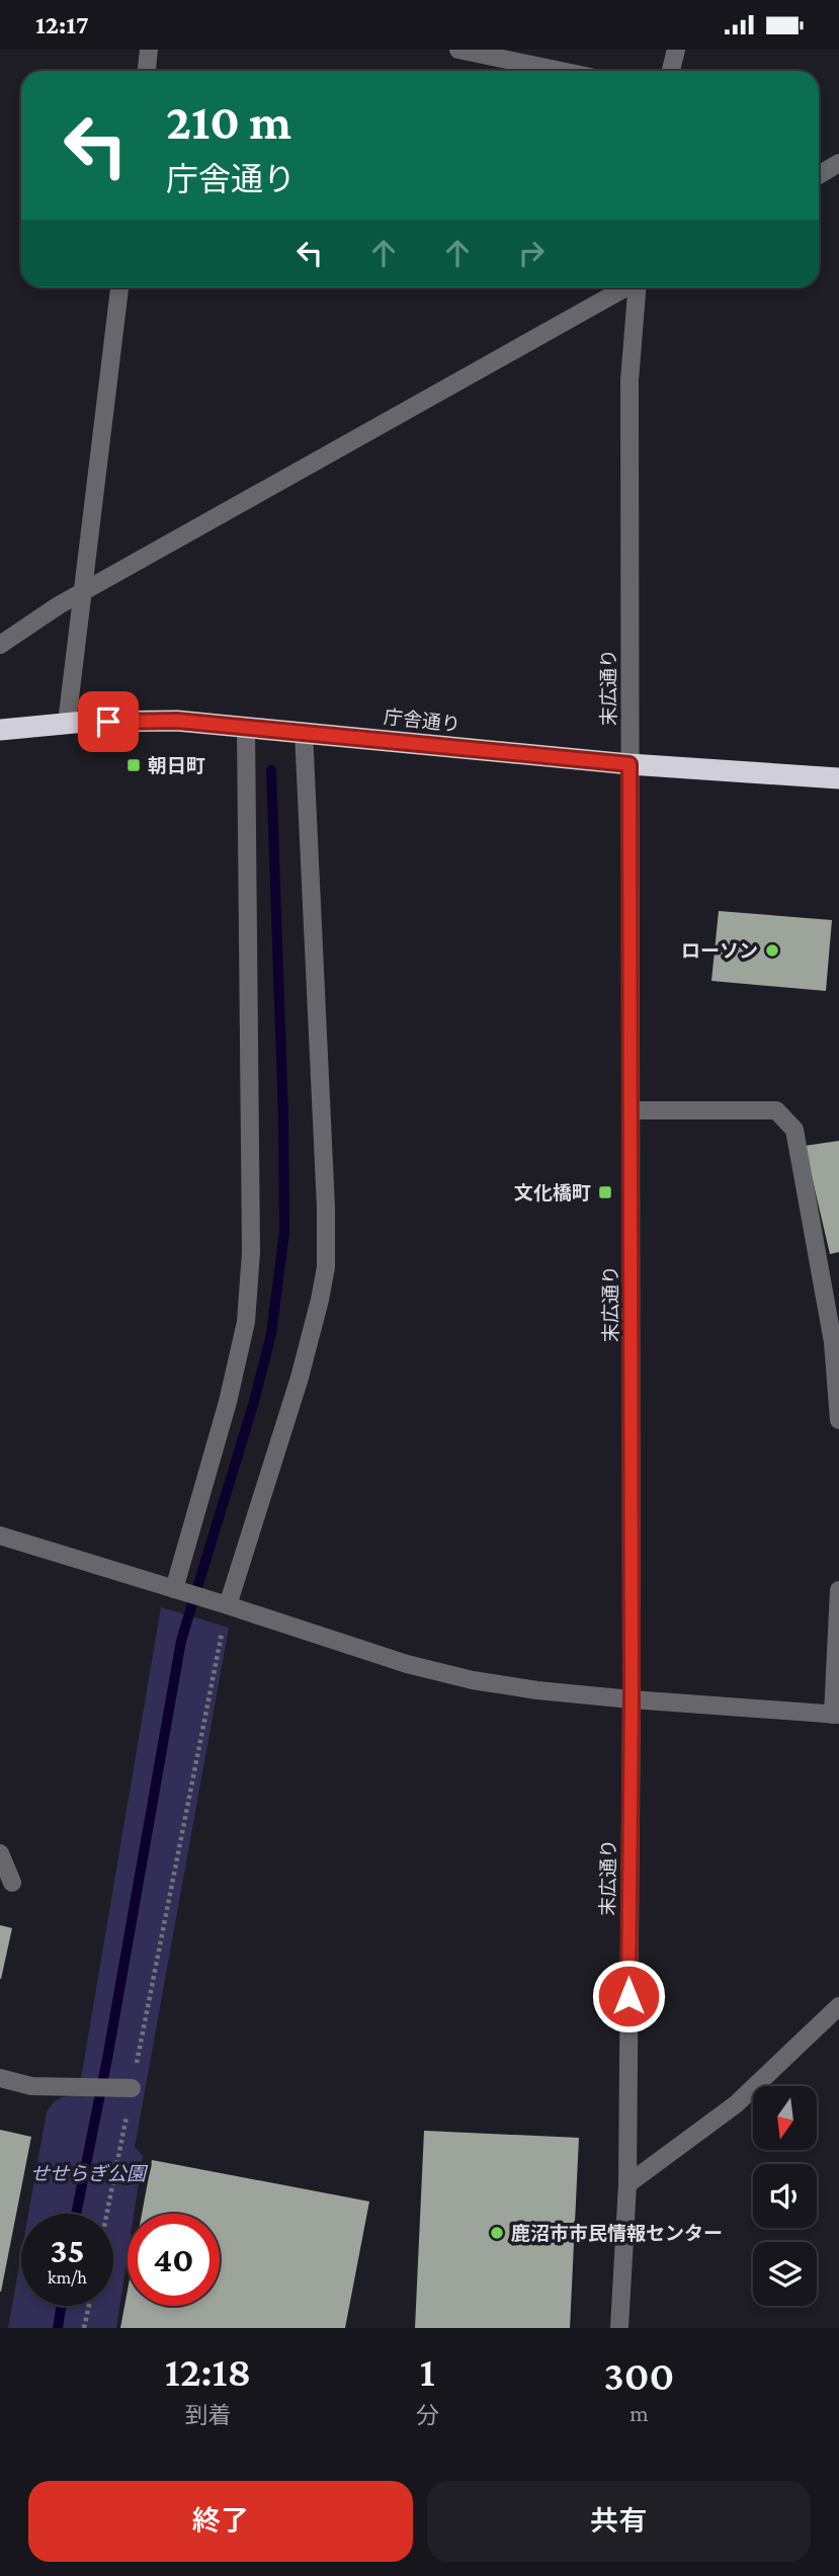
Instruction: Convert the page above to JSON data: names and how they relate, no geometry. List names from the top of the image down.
{
  "streets": {
    "highway": ["庁舎通り"],
    "street": ["末広通り"]
  },
  "crossings": [
    ["末広通り", "庁舎通り"]
  ],
  "parks": ["せせらぎ公園"],
  "places": {
    "transit": ["朝日町", "文化橋町"],
    "other": ["ローソン", "鹿沼市市民情報センター"]
  },
  "north": "bottom",
  "page": {
    "status": "12:17",
    "turn": ["210 m", "庁舎通り"],
    "speed": "35 km/h",
    "limit": "40",
    "eta": [
      "12:18",
      "到着",
      "1",
      "分",
      "300",
      "m"
    ],
    "buttons": ["終了", "共有"]
  }
}
